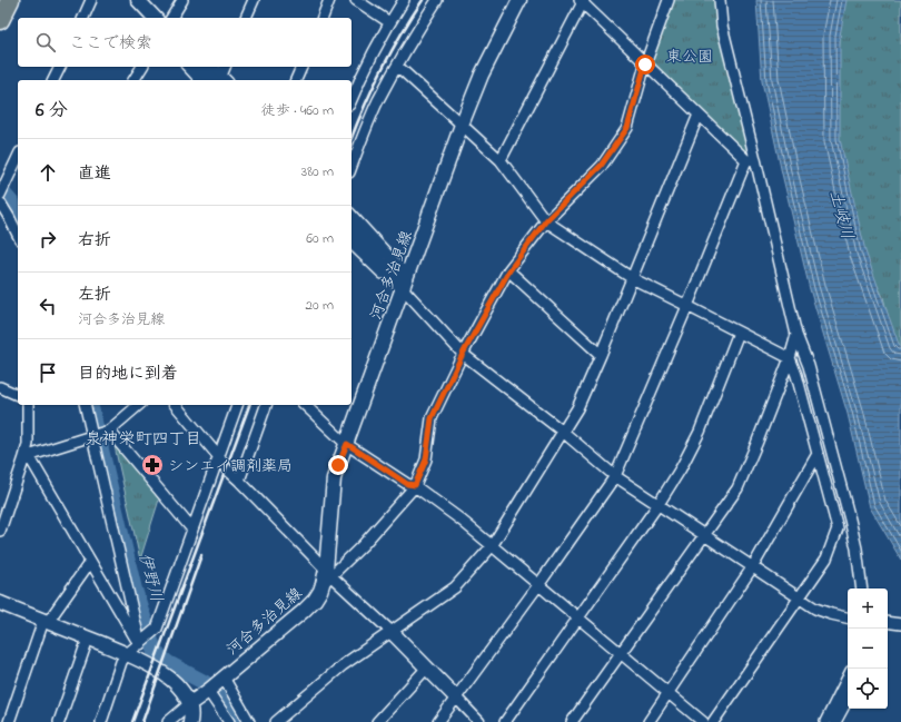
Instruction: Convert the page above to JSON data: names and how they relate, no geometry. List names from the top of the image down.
{
  "streets": {
    "main road": ["河合多治見線"]
  },
  "districts": ["泉神栄町四丁目"],
  "water": ["土岐川", "伊野川"],
  "parks": ["東公園"],
  "places": {
    "pharmacy": ["シンエイ調剤薬局"]
  },
  "page": {
    "search": "ここで検索",
    "heading": ["6 分", "徒歩 · 460 m"],
    "list": [
      ["直進", "380 m"],
      ["右折", "60 m"],
      ["左折", "河合多治見線", "20 m"],
      "目的地に到着"
    ],
    "map_buttons": ["+", "−"]
  }
}
